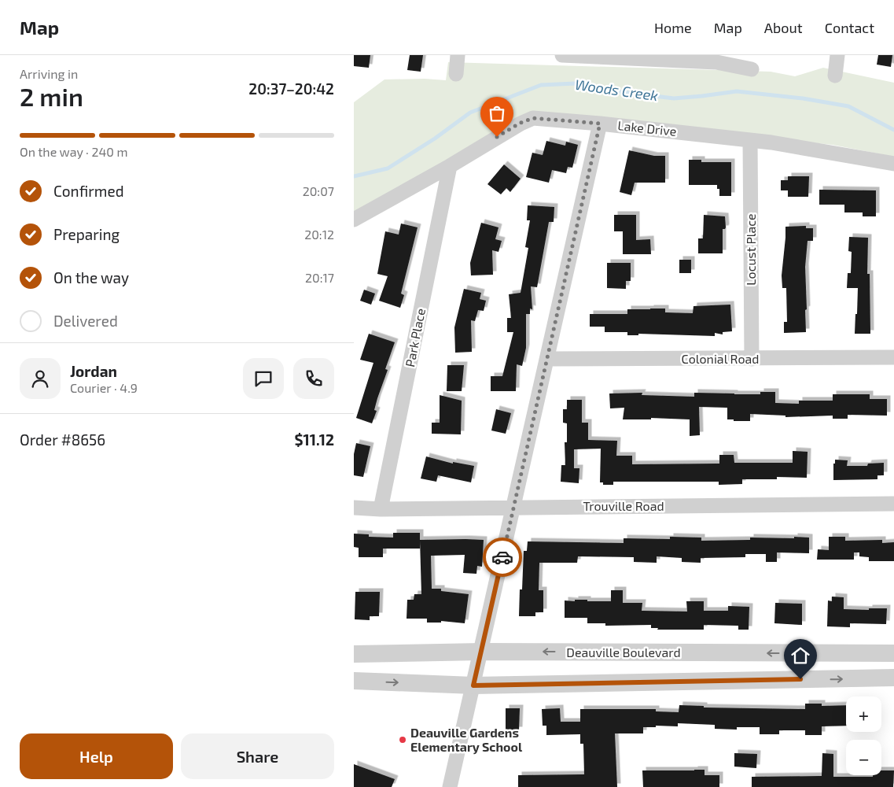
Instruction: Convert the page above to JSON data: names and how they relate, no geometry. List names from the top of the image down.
{
  "streets": {
    "street": [
      "Lake Drive",
      "Locust Place",
      "Park Place",
      "Colonial Road",
      "Trouville Road",
      "Deauville Boulevard"
    ]
  },
  "crossings": [
    ["Lake Drive", "Locust Place"],
    ["Lake Drive", "Park Place"],
    ["Locust Place", "Colonial Road"],
    ["Park Place", "Trouville Road"]
  ],
  "water": ["Woods Creek"],
  "places": ["Deauville Gardens Elementary School"],
  "page": {
    "header": "Map",
    "nav": [
      "Home",
      "Map",
      "About",
      "Contact"
    ],
    "heading": ["2 min", "Arriving in", "20:37–20:42"],
    "panel": [
      "Jordan",
      "Courier · 4.9",
      "Order #8656",
      "$11.12"
    ],
    "bar": "On the way · 240 m",
    "list": [
      ["Confirmed", "20:07"],
      ["Preparing", "20:12"],
      ["On the way", "20:17"],
      "Delivered"
    ],
    "map_buttons": ["+", "−"],
    "buttons": ["Help", "Share"]
  }
}
